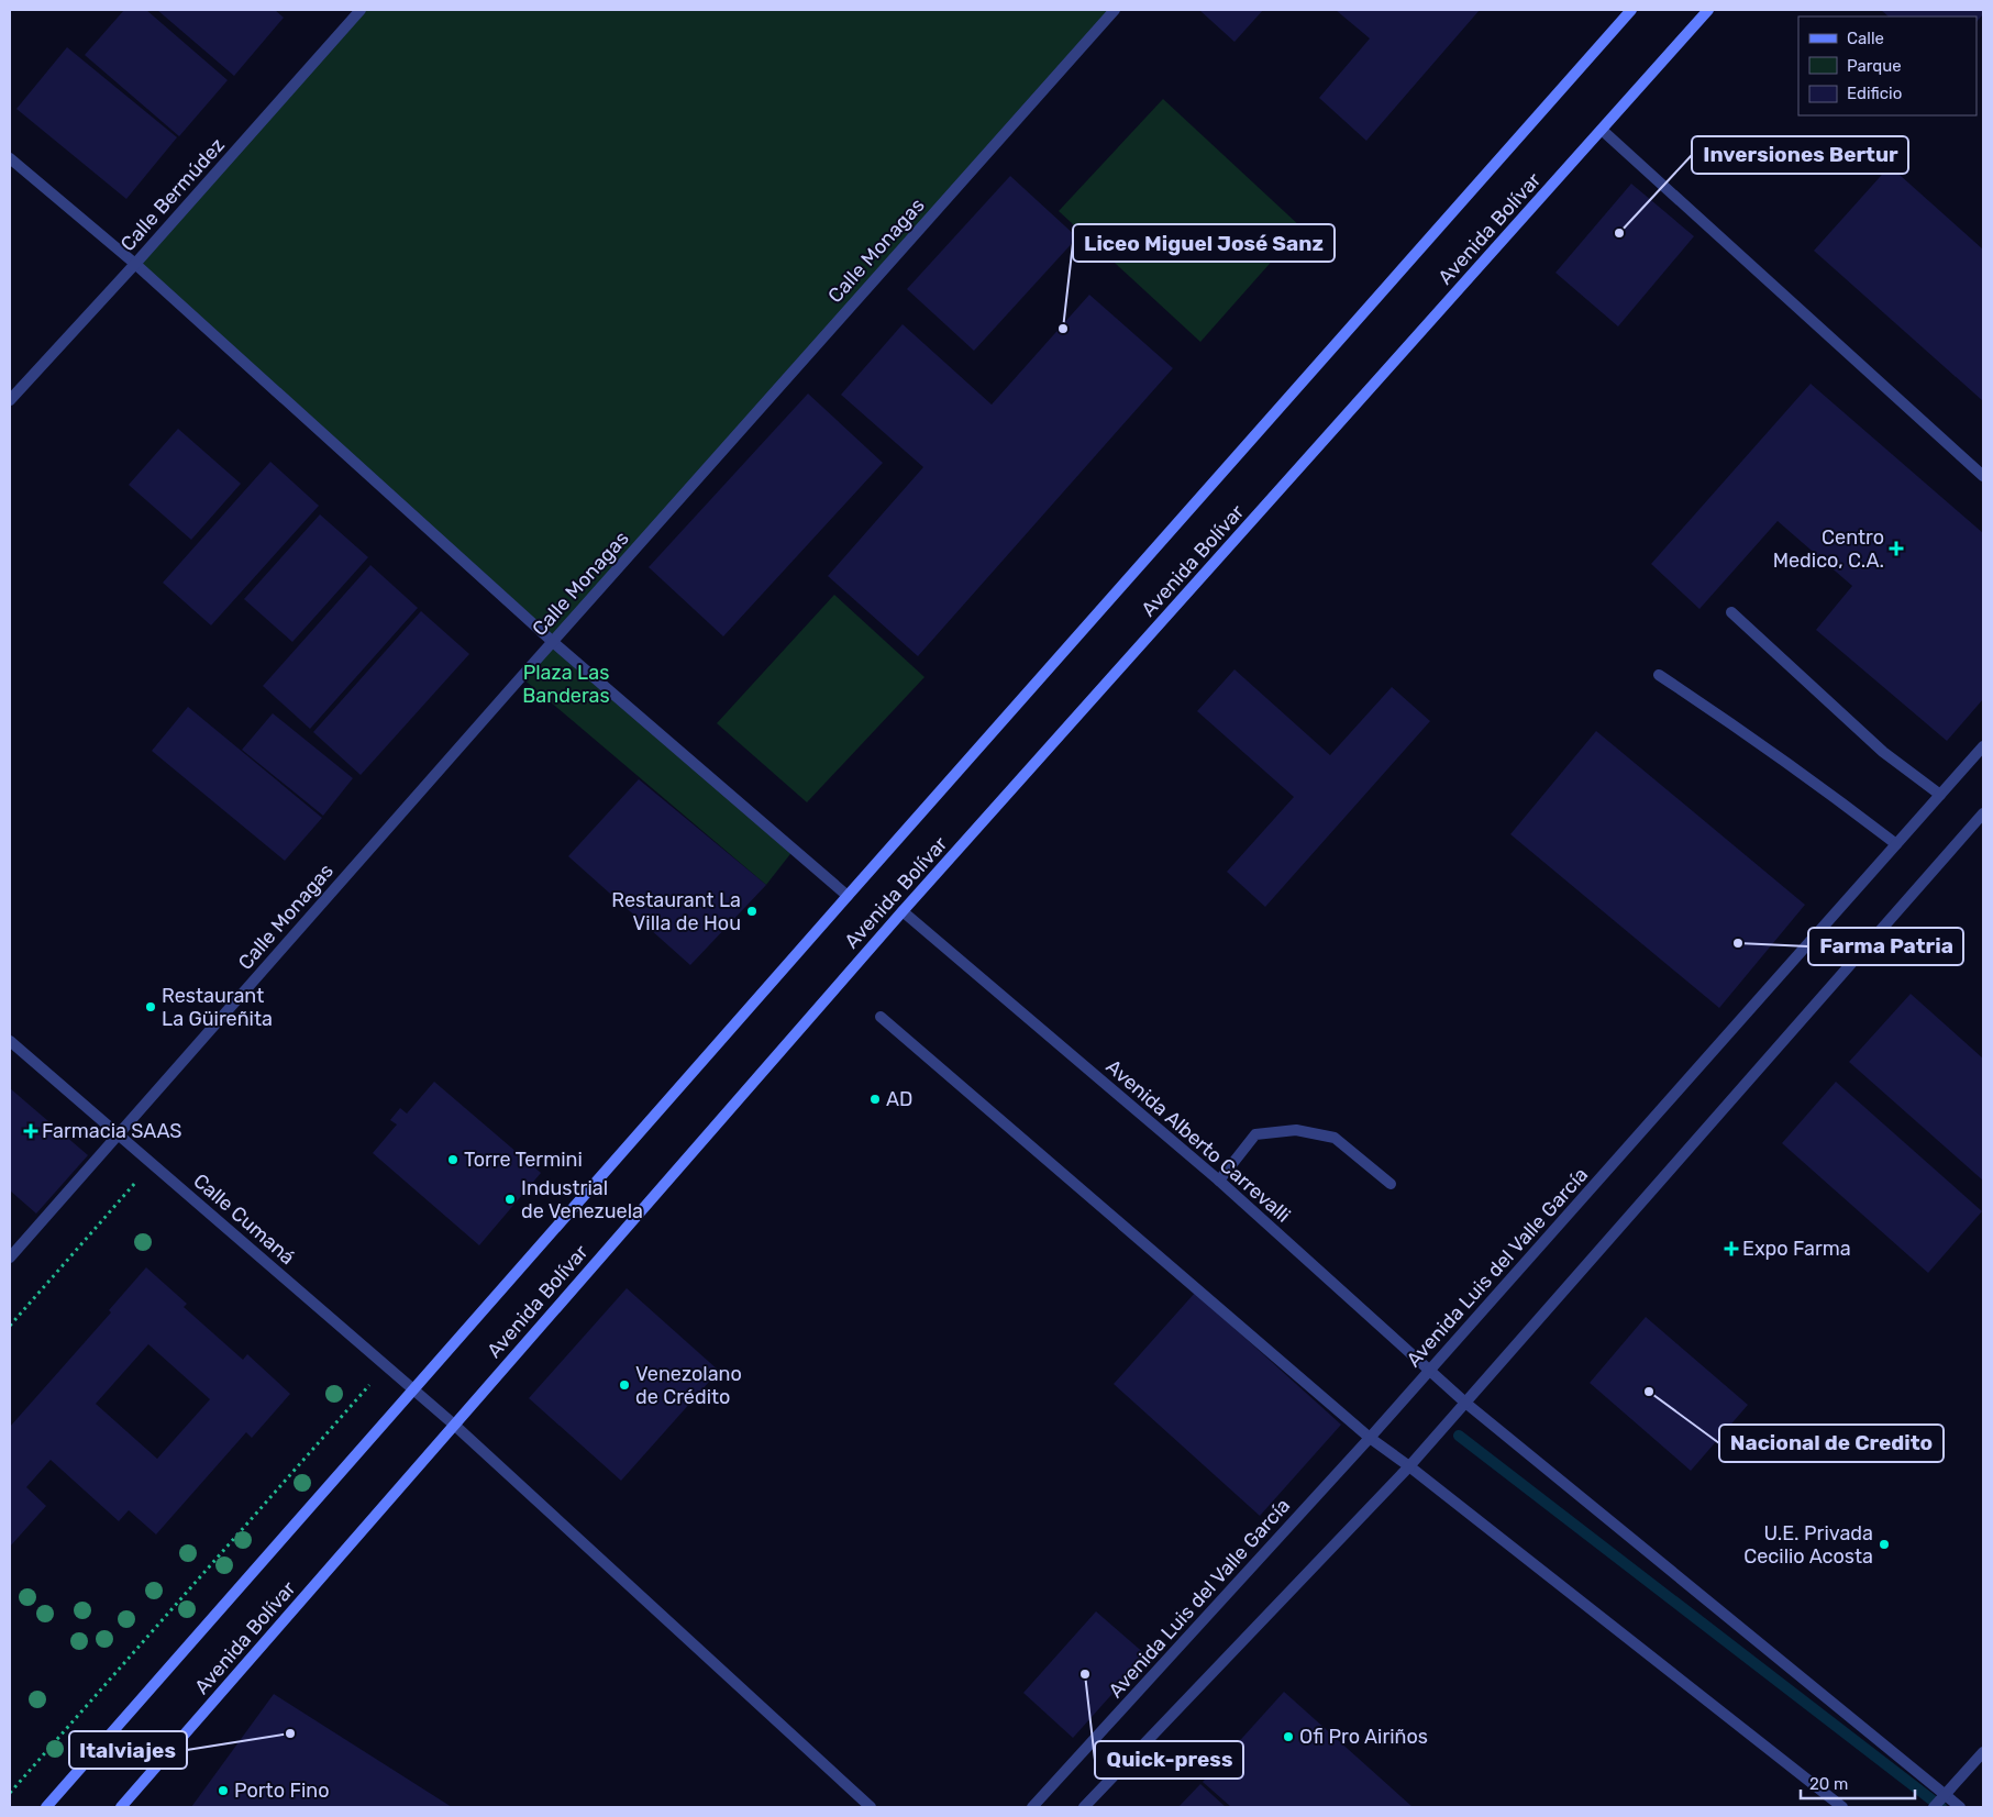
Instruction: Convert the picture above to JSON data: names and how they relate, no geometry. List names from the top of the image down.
{
  "streets": {
    "street": [
      "Calle Bermúdez",
      "Avenida Bolívar",
      "Calle Monagas",
      "Avenida Alberto Carrevalli",
      "Calle Cumaná",
      "Avenida Luis del Valle García"
    ]
  },
  "crossings": [
    ["Avenida Bolívar", "Avenida Alberto Carrevalli"],
    ["Avenida Bolívar", "Calle Cumaná"],
    ["Calle Monagas", "Calle Cumaná"],
    ["Avenida Alberto Carrevalli", "Avenida Luis del Valle García"]
  ],
  "parks": ["Plaza Las Banderas"],
  "places": {
    "other": [
      "Inversiones Bertur",
      "Liceo Miguel José Sanz",
      "Restaurant La Villa de Hou",
      "Farma Patria",
      "Restaurant La Güireñita",
      "AD",
      "Torre Termini",
      "Industrial de Venezuela",
      "Venezolano de Crédito",
      "Nacional de Credito",
      "U.E. Privada Cecilio Acosta",
      "Quick-press",
      "Italviajes",
      "Ofi Pro Airiños",
      "Porto Fino"
    ],
    "health": ["Centro Medico, C.A.", "Farmacia SAAS", "Expo Farma"]
  },
  "legend": ["Calle", "Parque", "Edificio"],
  "scale_bar": "20 m"
}
